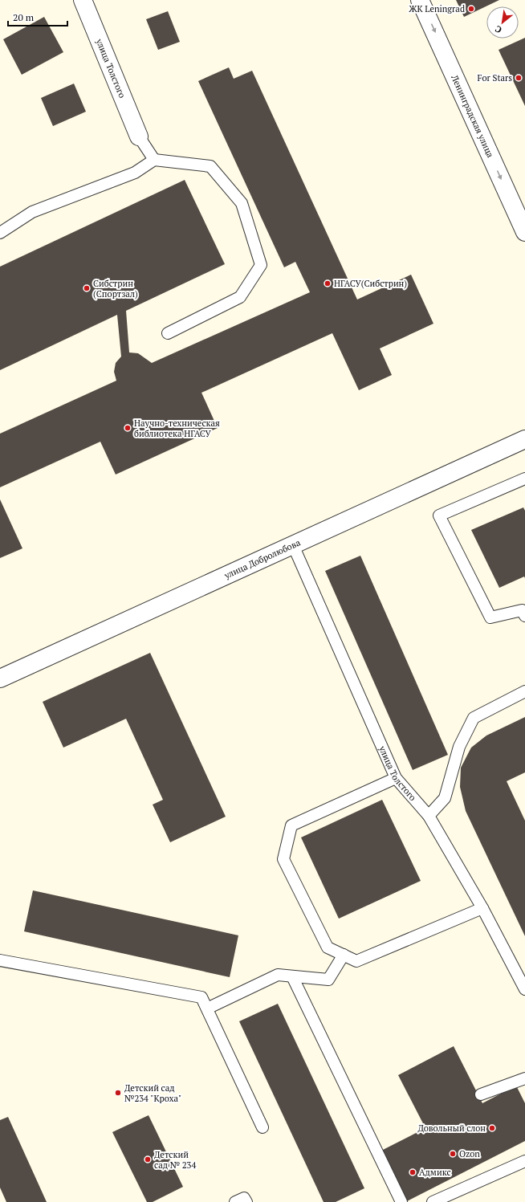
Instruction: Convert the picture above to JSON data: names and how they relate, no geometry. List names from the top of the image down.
{
  "streets": {
    "street": ["улица Толстого", "Ленинградская улица", "улица Добролюбова"]
  },
  "crossings": [
    ["улица Толстого", "улица Добролюбова"]
  ],
  "one_way": ["Ленинградская улица"],
  "places": [
    "ЖК Leningrad",
    "For Stars",
    "НГАСУ(Сибстрин)",
    "Сибстрин (Спортзал)",
    "Научно-техническая библиотека НГАСУ",
    "Детский сад №234 \"Кроха\"",
    "Довольный слон",
    "Ozon",
    "Детский сад № 234",
    "Адмикс"
  ],
  "scale_bar": "20 m",
  "north": "bottom left"
}
